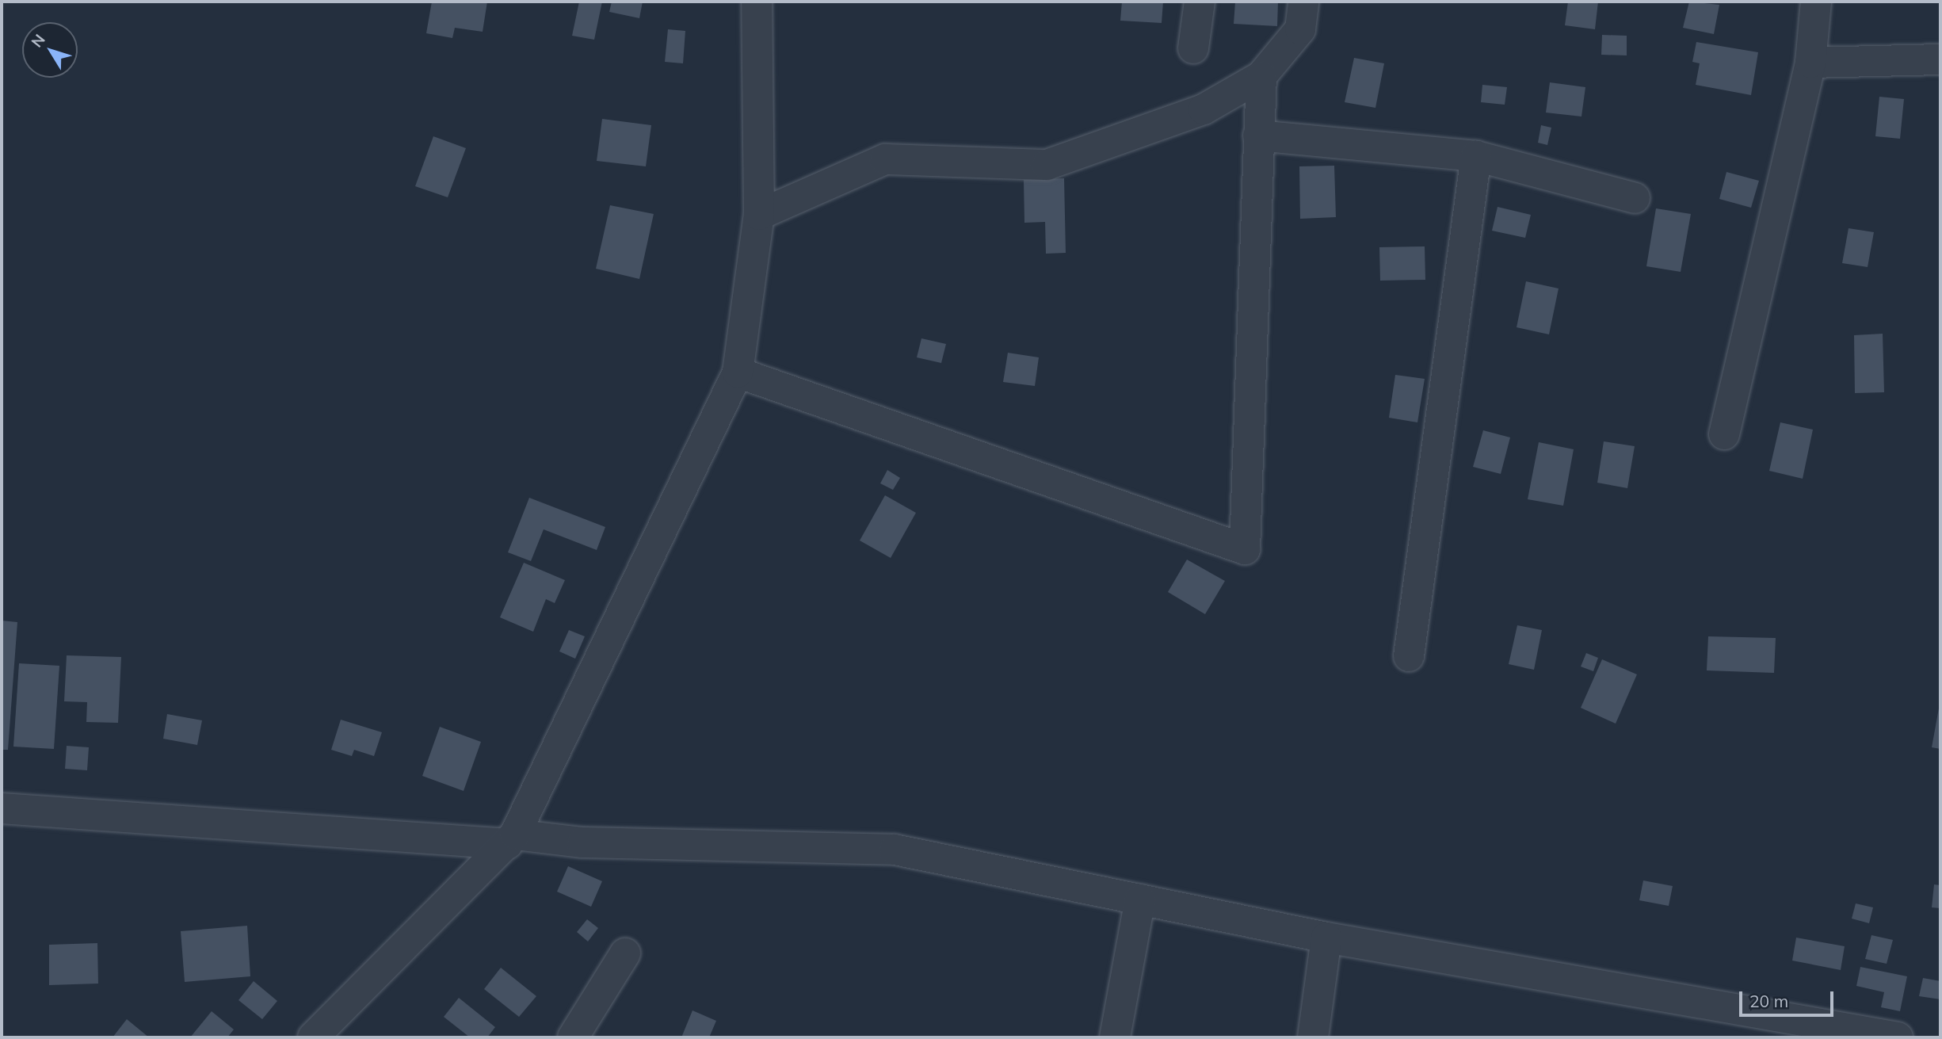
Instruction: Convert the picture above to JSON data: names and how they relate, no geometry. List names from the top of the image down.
{
  "scale_bar": "20 m",
  "north": "top left"
}
